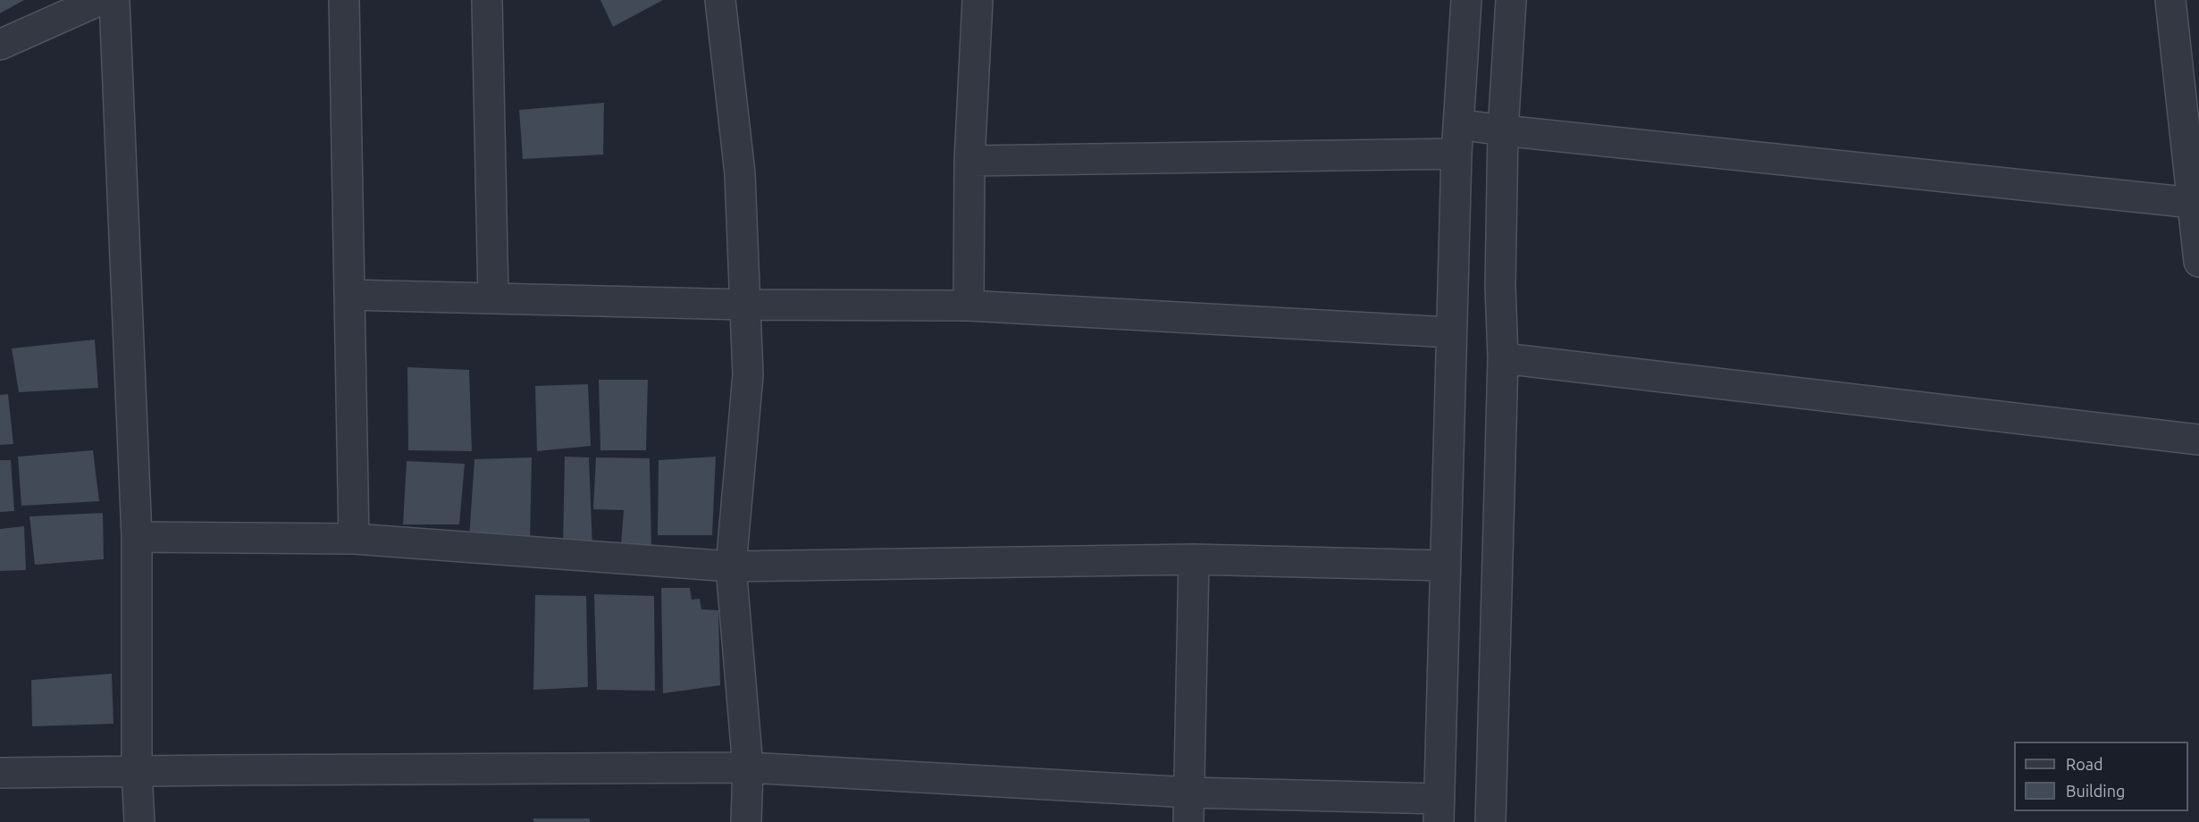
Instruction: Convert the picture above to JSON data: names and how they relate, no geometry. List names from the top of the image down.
{
  "legend": ["Road", "Building"]
}
